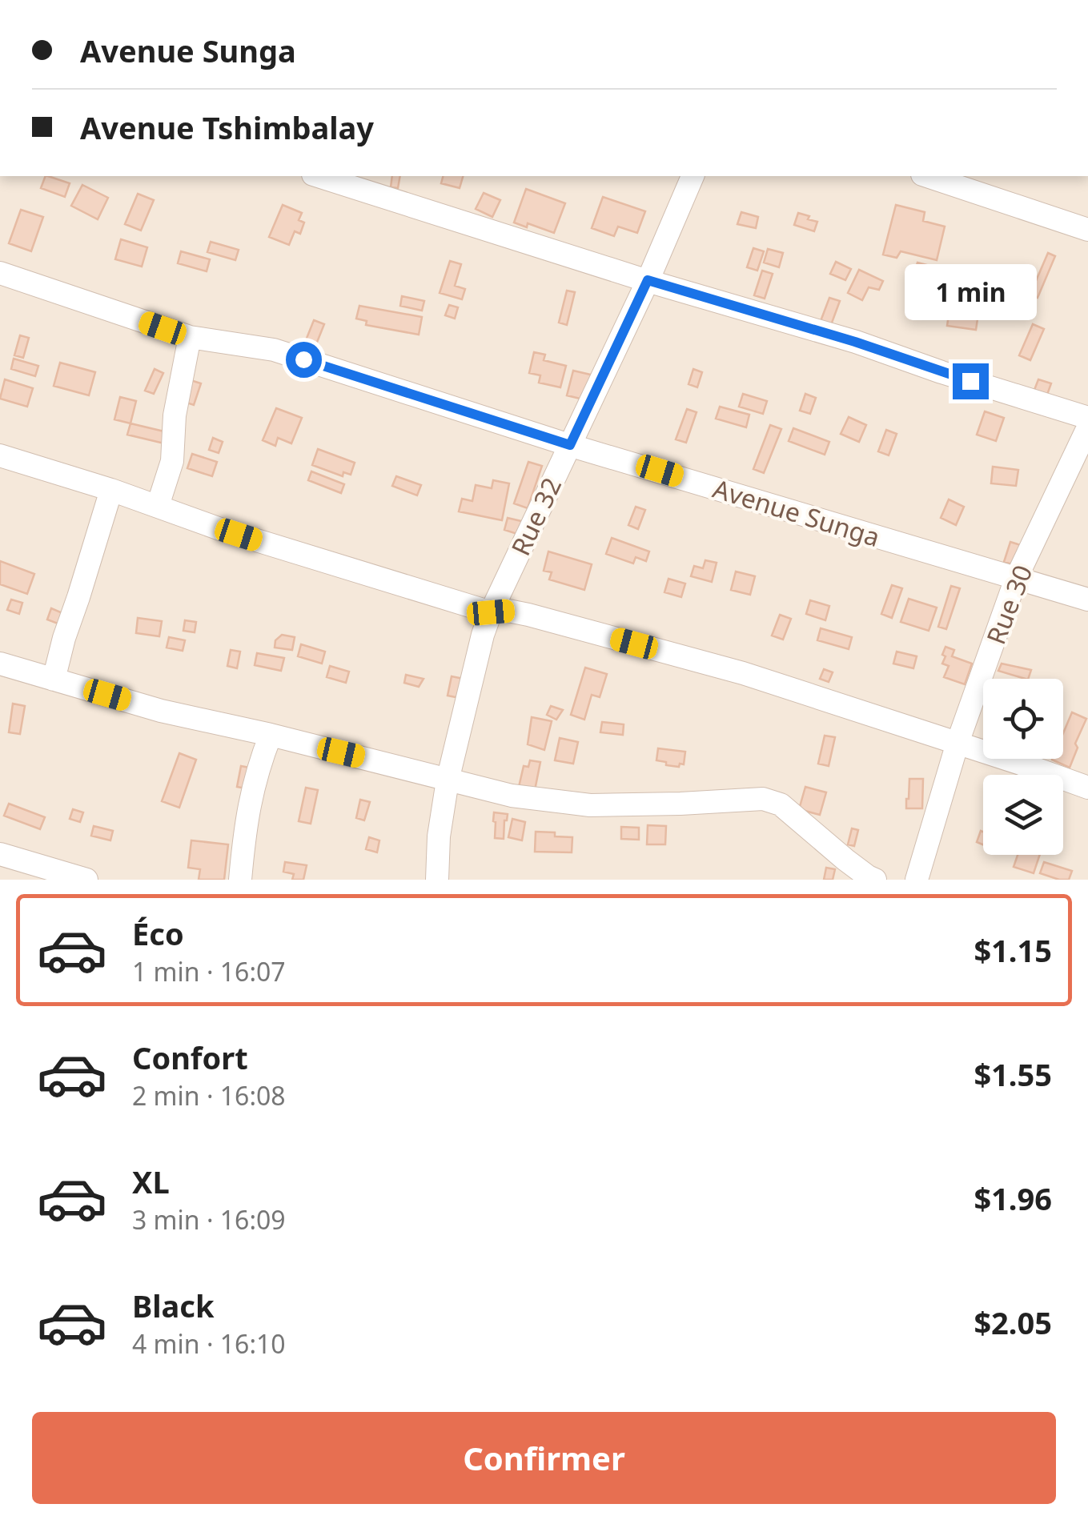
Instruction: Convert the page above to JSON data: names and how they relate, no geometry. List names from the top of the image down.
{
  "streets": {
    "street": ["Avenue Sunga", "Rue 32", "Rue 30"]
  },
  "crossings": [
    ["Avenue Sunga", "Rue 32"],
    ["Avenue Sunga", "Rue 30"]
  ],
  "page": {
    "banner": ["Avenue Sunga", "Avenue Tshimbalay"],
    "bubble": "1 min",
    "list": [
      {
        "name": "Éco",
        "note": "1 min · 16:07",
        "value": "$1.15"
      },
      {
        "name": "Confort",
        "note": "2 min · 16:08",
        "value": "$1.55"
      },
      {
        "name": "XL",
        "note": "3 min · 16:09",
        "value": "$1.96"
      },
      {
        "name": "Black",
        "note": "4 min · 16:10",
        "value": "$2.05"
      }
    ],
    "buttons": "Confirmer"
  }
}
